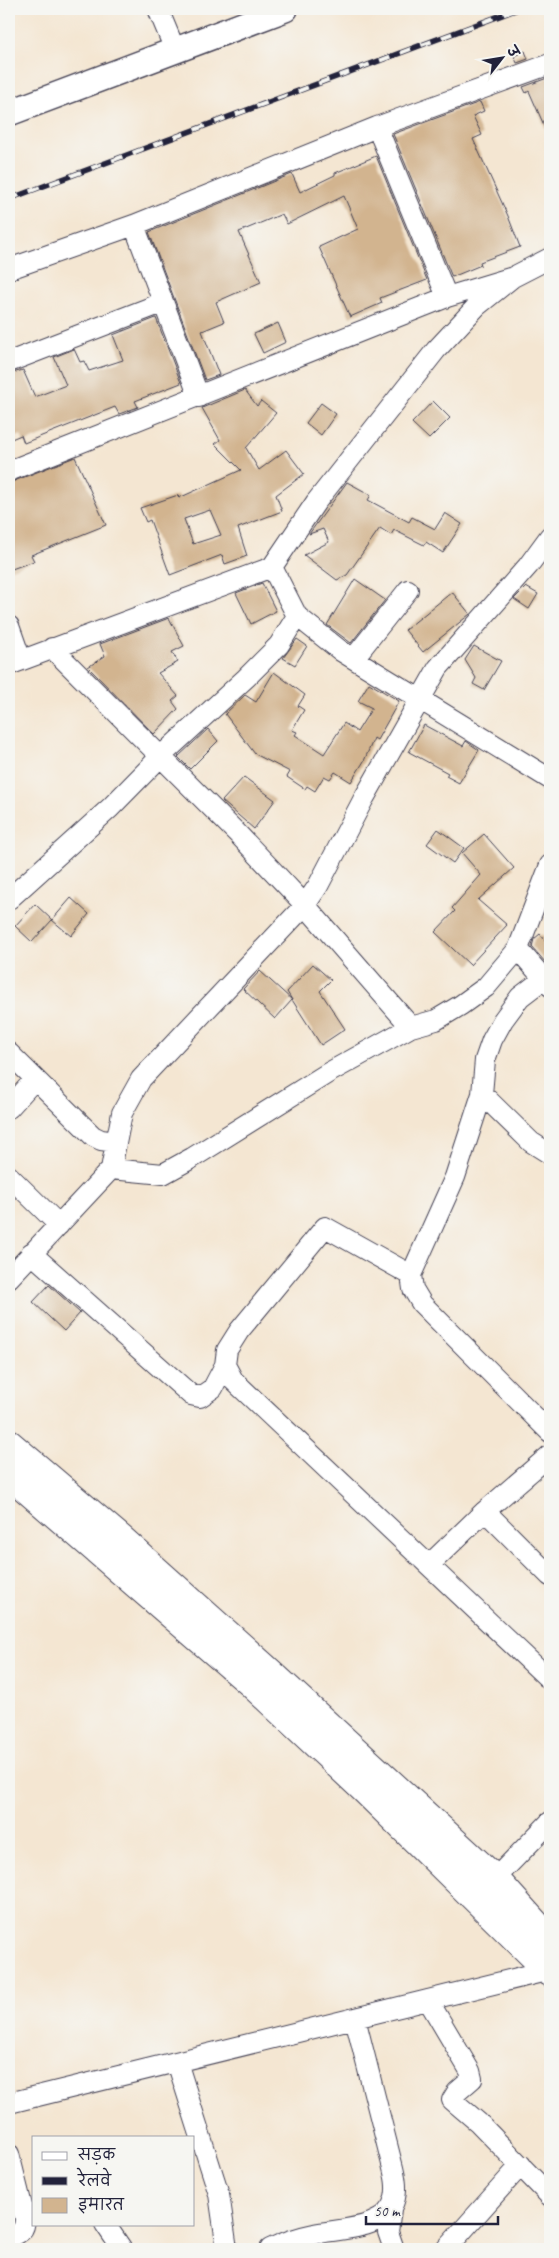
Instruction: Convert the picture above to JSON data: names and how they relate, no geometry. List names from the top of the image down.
{
  "legend": ["सड़क", "रेलवे", "इमारत"],
  "scale_bar": "50 m",
  "north": "top right"
}
